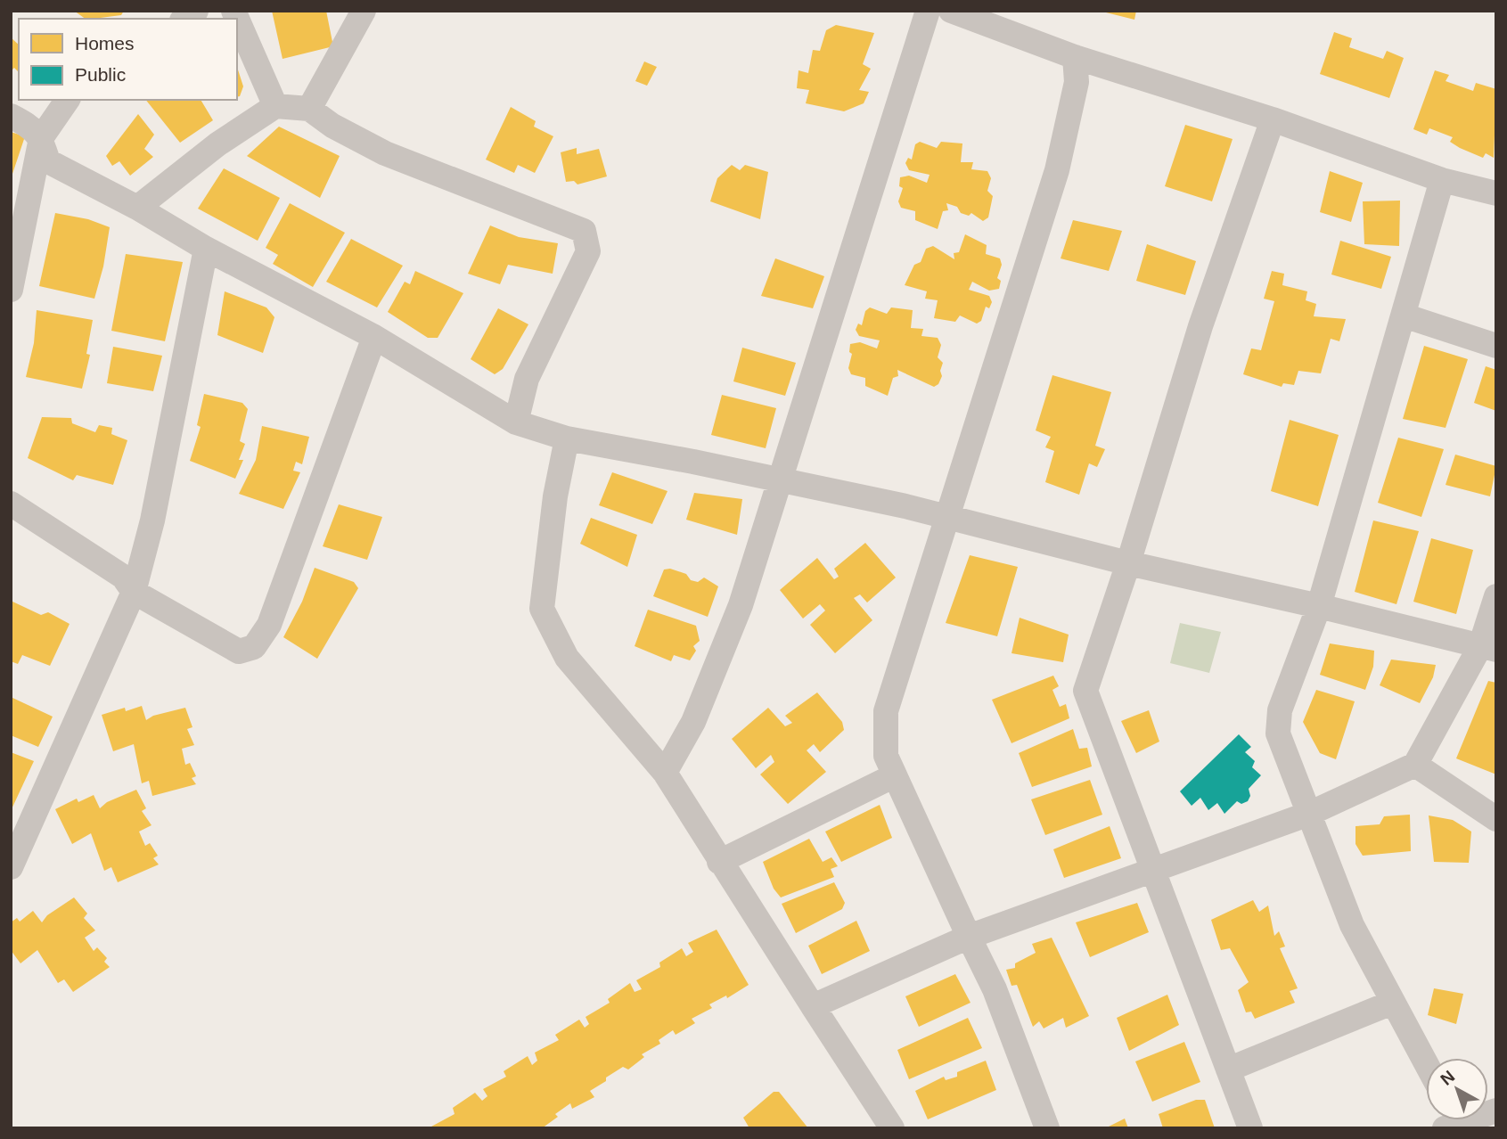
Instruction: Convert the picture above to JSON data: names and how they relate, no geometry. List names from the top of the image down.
{
  "legend": ["Homes", "Public"],
  "north": "top left"
}
